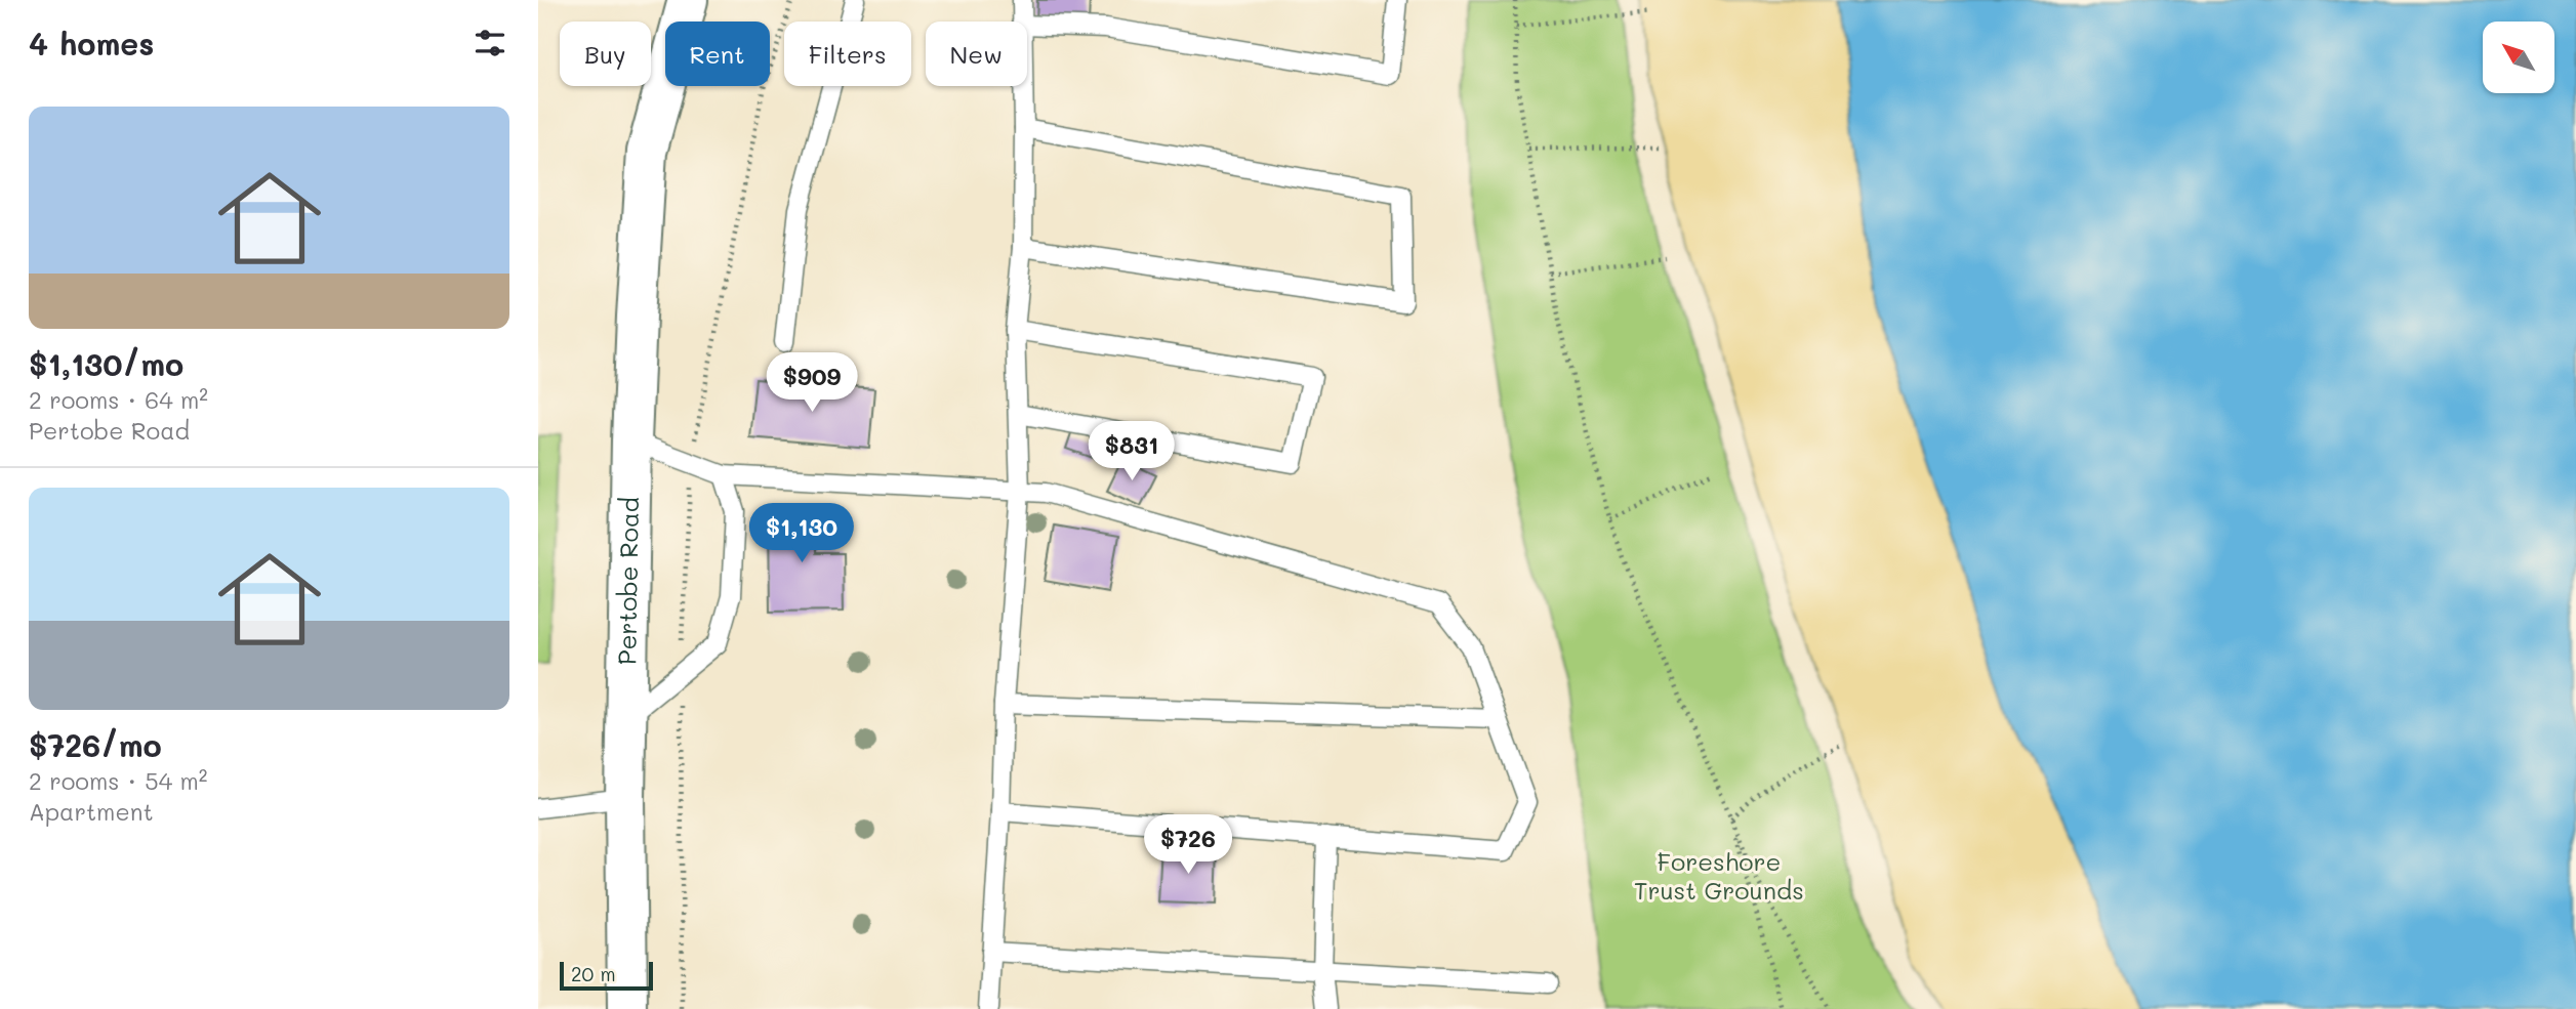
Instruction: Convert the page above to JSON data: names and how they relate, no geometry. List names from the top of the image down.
{
  "streets": {
    "street": ["Pertobe Road"]
  },
  "parks": ["Foreshore Trust Grounds"],
  "scale_bar": "20 m",
  "north": "top left",
  "page": {
    "heading": "4 homes",
    "chip": [
      "Buy",
      "Rent",
      "Filters",
      "New"
    ],
    "list": [
      {
        "name": "$1,130/mo",
        "note": "2 rooms · 64 m² · Pertobe Road"
      },
      {
        "name": "$726/mo",
        "note": "2 rooms · 54 m² · Apartment"
      }
    ],
    "price": [
      "$909",
      "$831",
      "$1,130",
      "$726"
    ],
    "scale": "20 m"
  }
}
